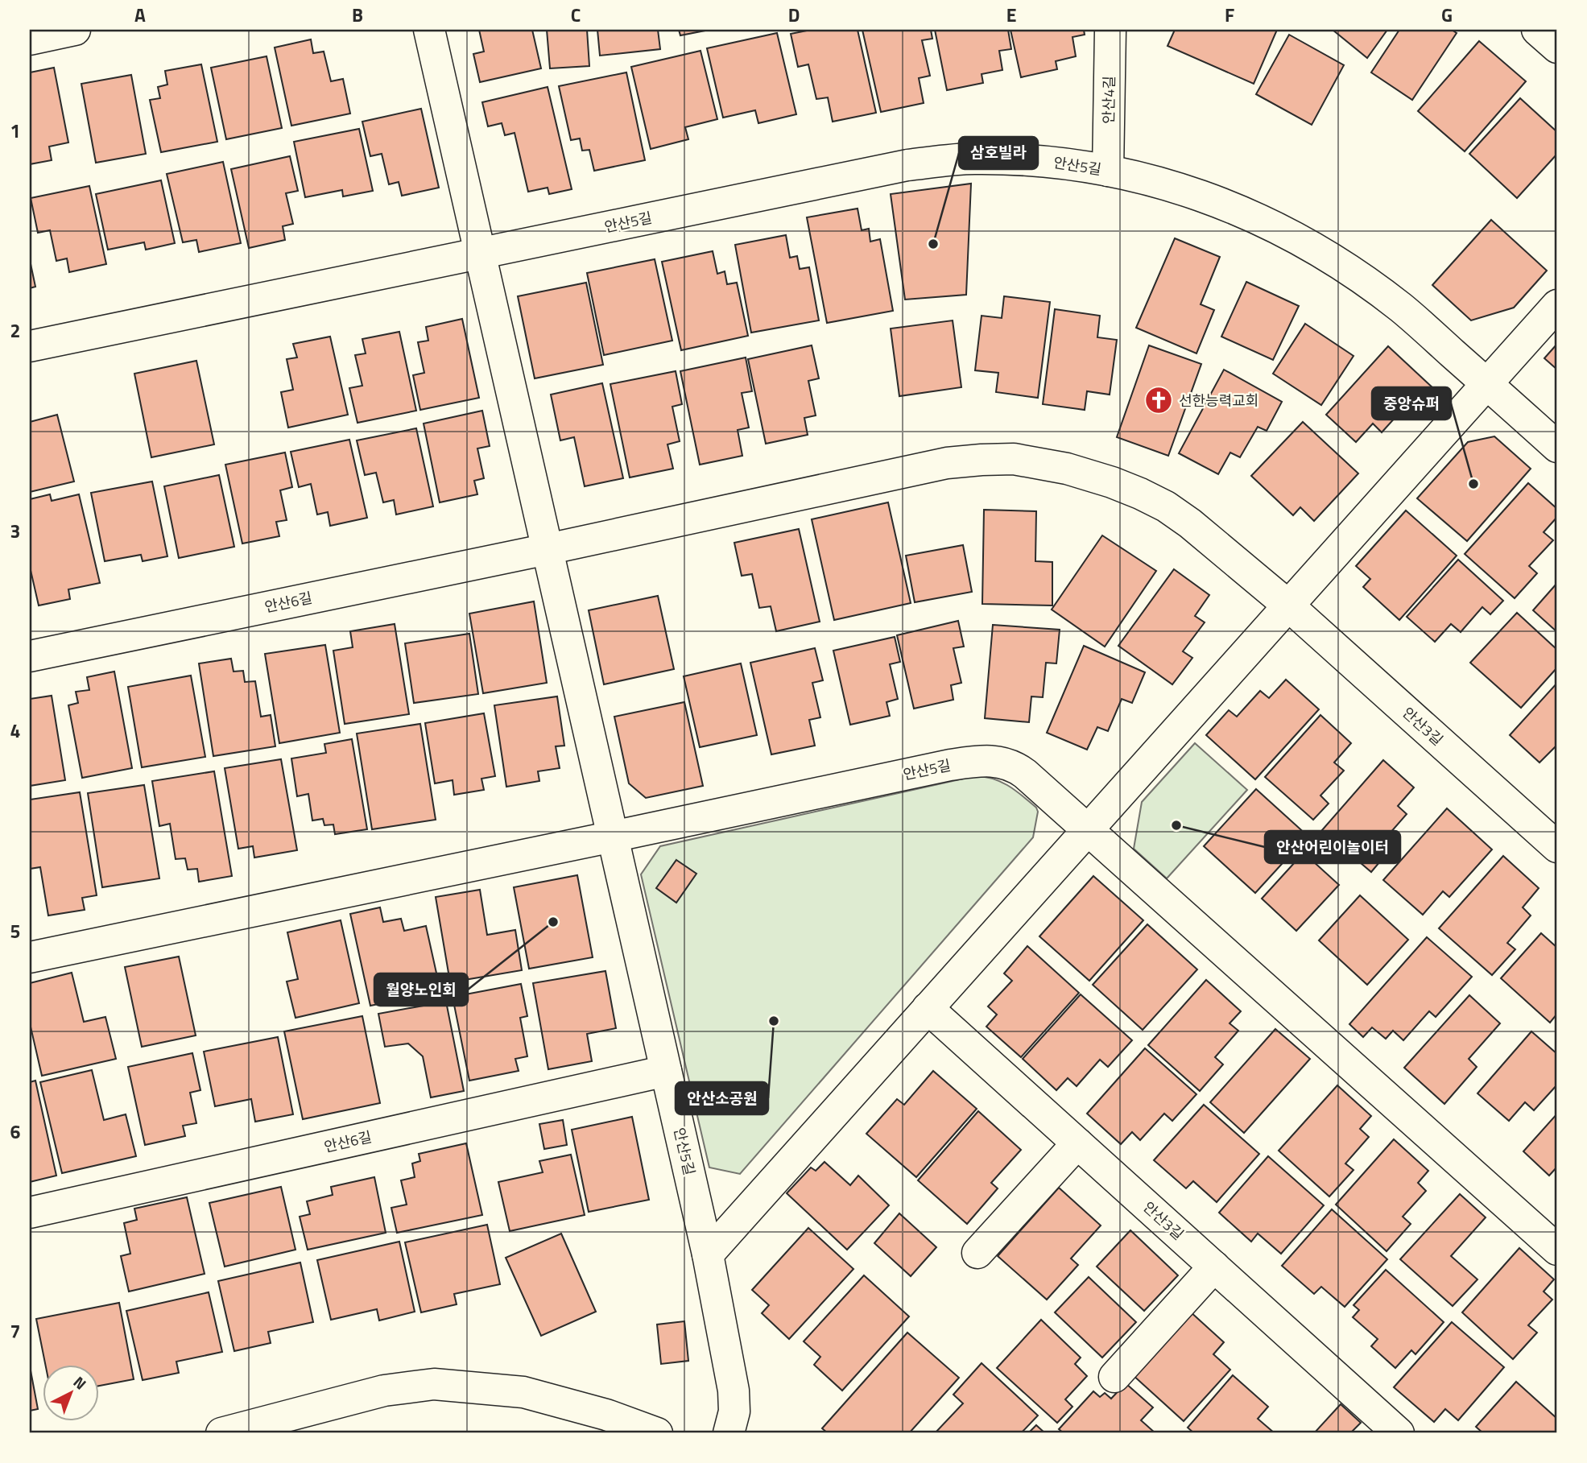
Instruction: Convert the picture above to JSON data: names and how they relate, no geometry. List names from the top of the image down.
{
  "streets": {
    "street": [
      "안산4길",
      "안산5길",
      "안산6길",
      "안산3길"
    ]
  },
  "crossings": [
    ["안산4길", "안산5길"],
    ["안산5길", "안산6길"]
  ],
  "places": {
    "other": [
      "삼호빌라",
      "중앙슈퍼",
      "안산어린이놀이터",
      "월양노인회",
      "안산소공원"
    ],
    "church": ["선한능력교회"]
  },
  "north": "top right",
  "grid": {
    "columns": [
      "A",
      "B",
      "C",
      "D",
      "E",
      "F",
      "G"
    ],
    "rows": [
      "1",
      "2",
      "3",
      "4",
      "5",
      "6",
      "7"
    ]
  }
}
